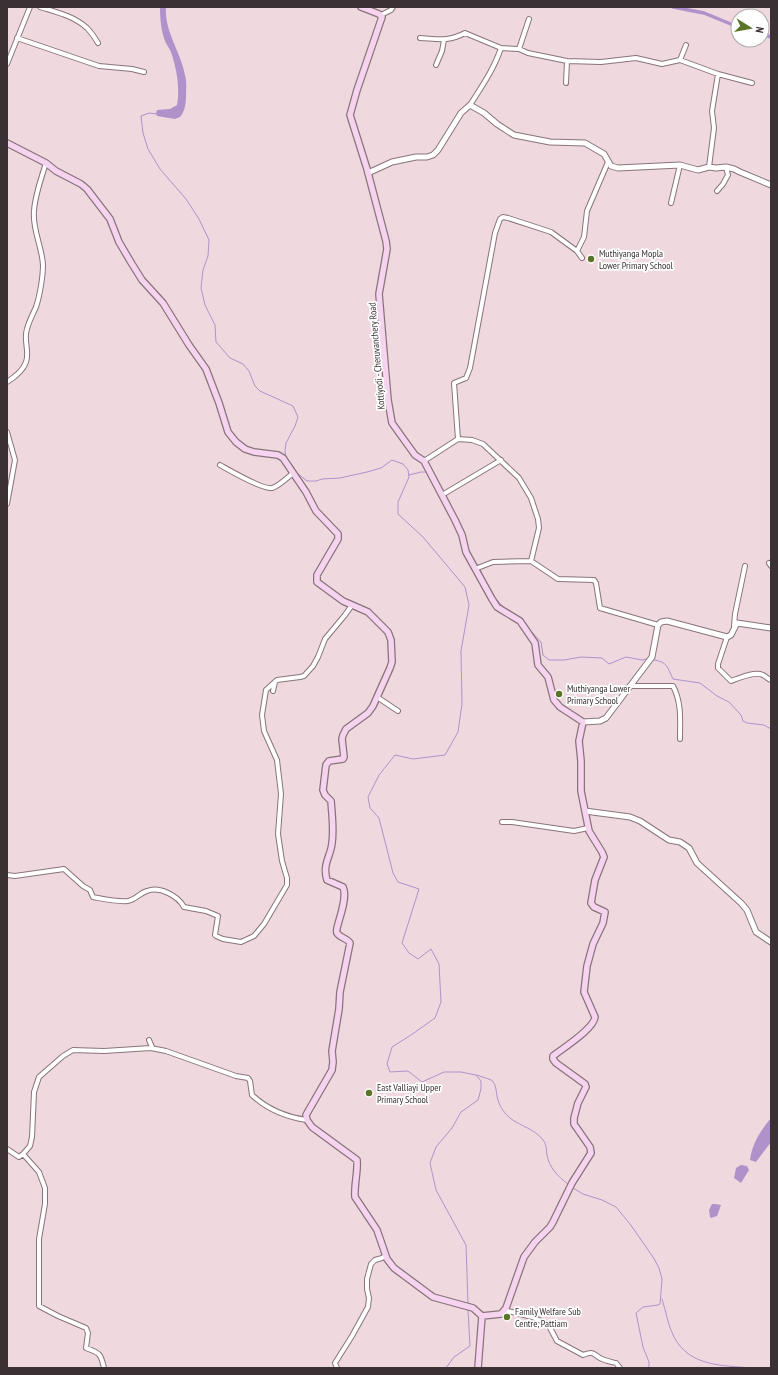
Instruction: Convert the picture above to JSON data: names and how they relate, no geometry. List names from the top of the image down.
{
  "streets": {
    "main road": ["Kottiyodi - Cheruvanchery Road"]
  },
  "places": [
    "Muthiyanga Mopla Lower Primary School",
    "Muthiyanga Lower Primary School",
    "East Valliayi Upper Primary School",
    "Family Welfare Sub Centre, Pattiam"
  ],
  "north": "right"
}
